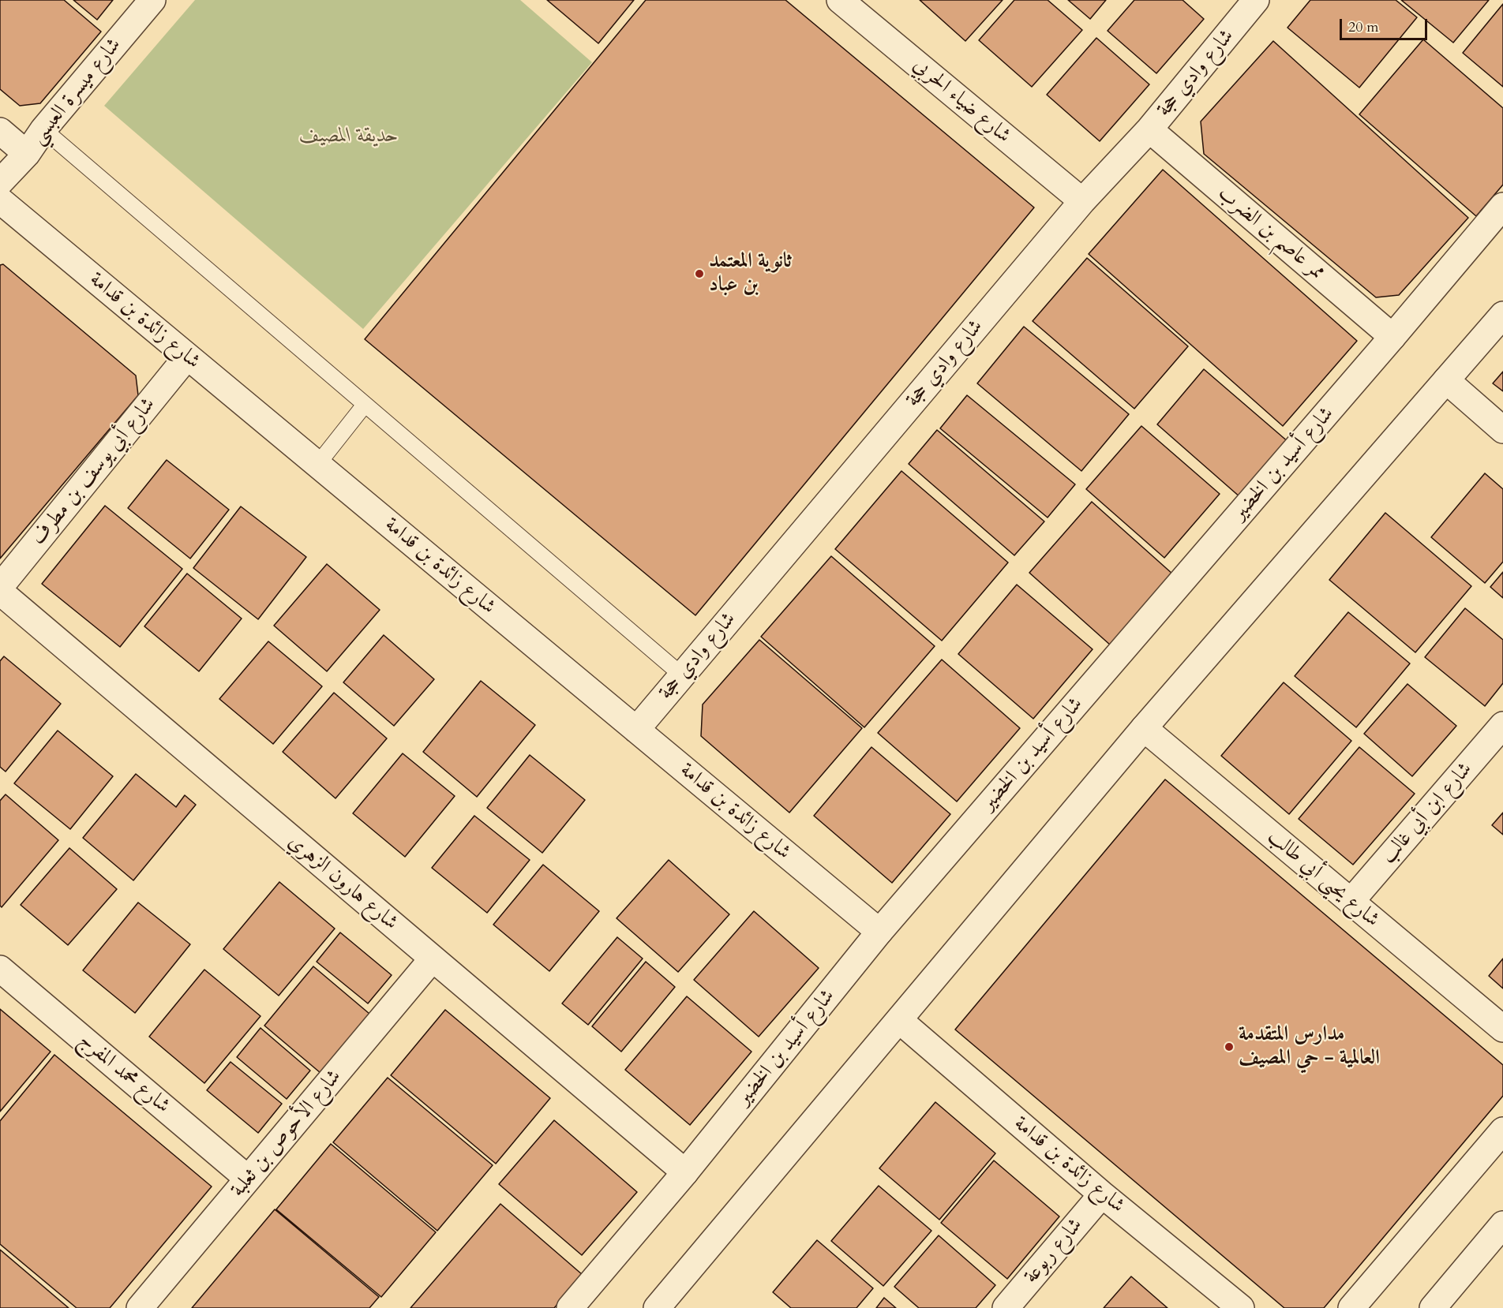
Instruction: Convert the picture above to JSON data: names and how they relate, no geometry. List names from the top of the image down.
{
  "streets": {
    "street": [
      "شارع وادي حجة",
      "شارع ميسرة العبسي",
      "شارع ضياء الحربي",
      "ممر عاصم بن الضرب",
      "شارع زائدة بن قدامة",
      "شارع أسيد بن الخضير",
      "شارع أبي يوسف بن مطرف",
      "شارع ابن أبي غالب",
      "شارع يحيى أبي طالب",
      "شارع هارون الزهري",
      "شارع محمد المفرج",
      "شارع الأحوص بن ثعلبة",
      "شارع ربوعة"
    ]
  },
  "crossings": [
    ["شارع وادي حجة", "شارع ضياء الحربي"],
    ["شارع وادي حجة", "ممر عاصم بن الضرب"],
    ["شارع وادي حجة", "شارع زائدة بن قدامة"],
    ["ممر عاصم بن الضرب", "شارع أسيد بن الخضير"],
    ["شارع زائدة بن قدامة", "شارع أسيد بن الخضير"],
    ["شارع زائدة بن قدامة", "شارع أبي يوسف بن مطرف"],
    ["شارع زائدة بن قدامة", "شارع ربوعة"],
    ["شارع أسيد بن الخضير", "شارع هارون الزهري"],
    ["شارع ابن أبي غالب", "شارع يحيى أبي طالب"],
    ["شارع هارون الزهري", "شارع الأحوص بن ثعلبة"],
    ["شارع محمد المفرج", "شارع الأحوص بن ثعلبة"]
  ],
  "parks": ["حديقة المصيف"],
  "places": ["ثانوية المعتمد بن عباد", "مدارس المتقدمة العالمية - حي المصيف"],
  "scale_bar": "20 m"
}
